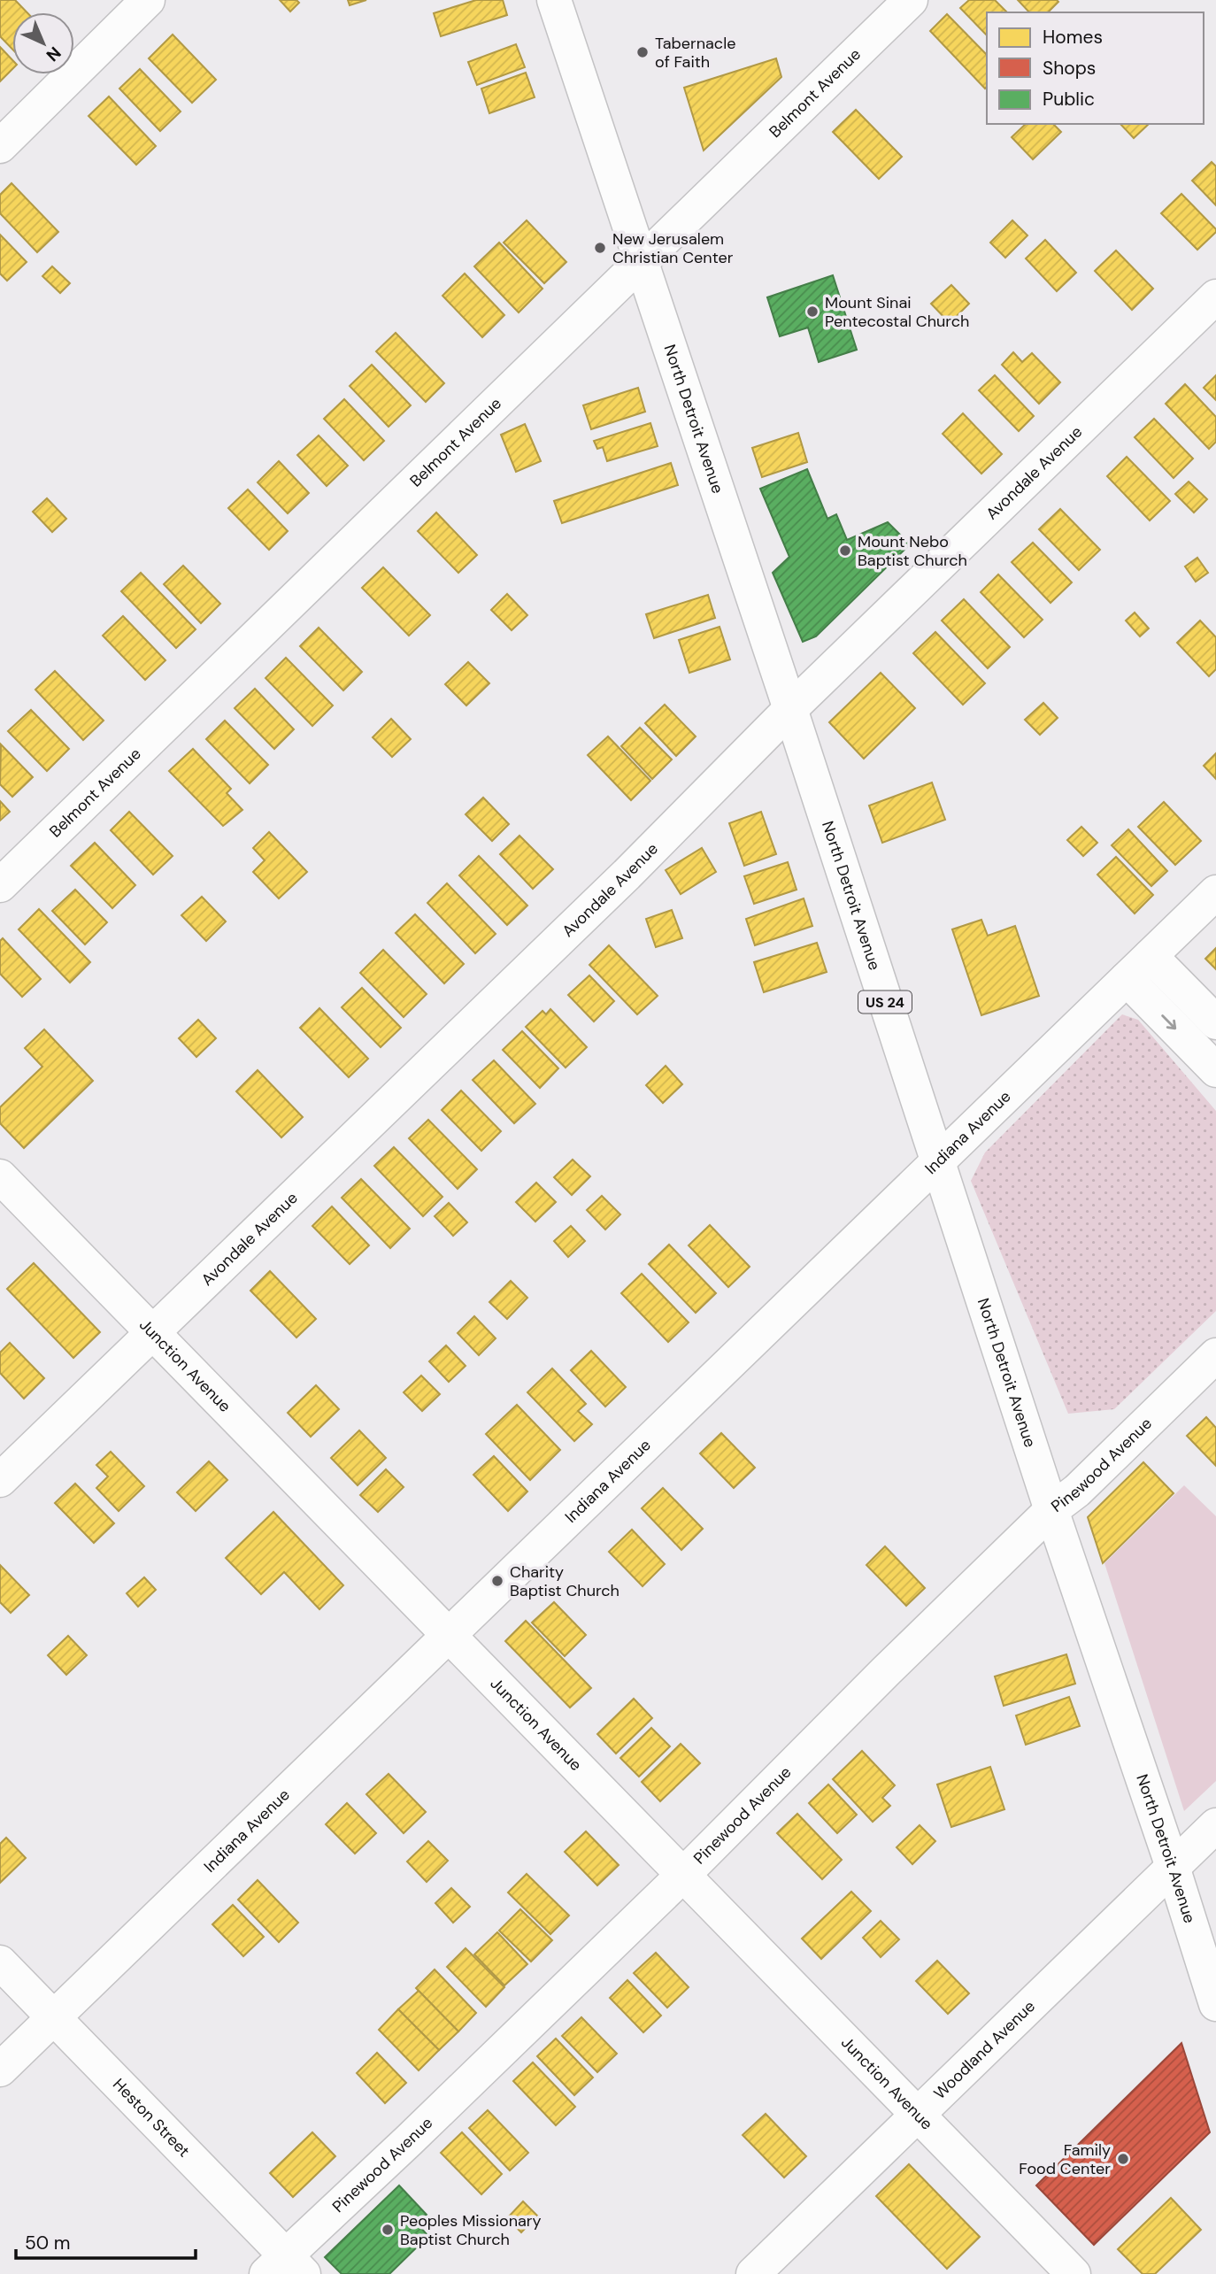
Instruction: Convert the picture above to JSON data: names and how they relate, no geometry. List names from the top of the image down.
{
  "streets": {
    "street": [
      "Belmont Avenue",
      "North Detroit Avenue",
      "Avondale Avenue",
      "US 24",
      "Indiana Avenue",
      "Junction Avenue",
      "Pinewood Avenue",
      "Woodland Avenue",
      "Heston Street"
    ]
  },
  "crossings": [
    ["Belmont Avenue", "North Detroit Avenue"],
    ["North Detroit Avenue", "Avondale Avenue"],
    ["North Detroit Avenue", "Indiana Avenue"],
    ["North Detroit Avenue", "Pinewood Avenue"],
    ["North Detroit Avenue", "Woodland Avenue"],
    ["Avondale Avenue", "Junction Avenue"],
    ["Indiana Avenue", "Junction Avenue"],
    ["Indiana Avenue", "Heston Street"],
    ["Junction Avenue", "Pinewood Avenue"],
    ["Junction Avenue", "Woodland Avenue"],
    ["Pinewood Avenue", "Heston Street"]
  ],
  "places": [
    "Tabernacle of Faith",
    "New Jerusalem Christian Center",
    "Mount Sinai Pentecostal Church",
    "Mount Nebo Baptist Church",
    "Charity Baptist Church",
    "Family Food Center",
    "Peoples Missionary Baptist Church"
  ],
  "legend": ["Homes", "Shops", "Public"],
  "scale_bar": "50 m",
  "north": "bottom right"
}
